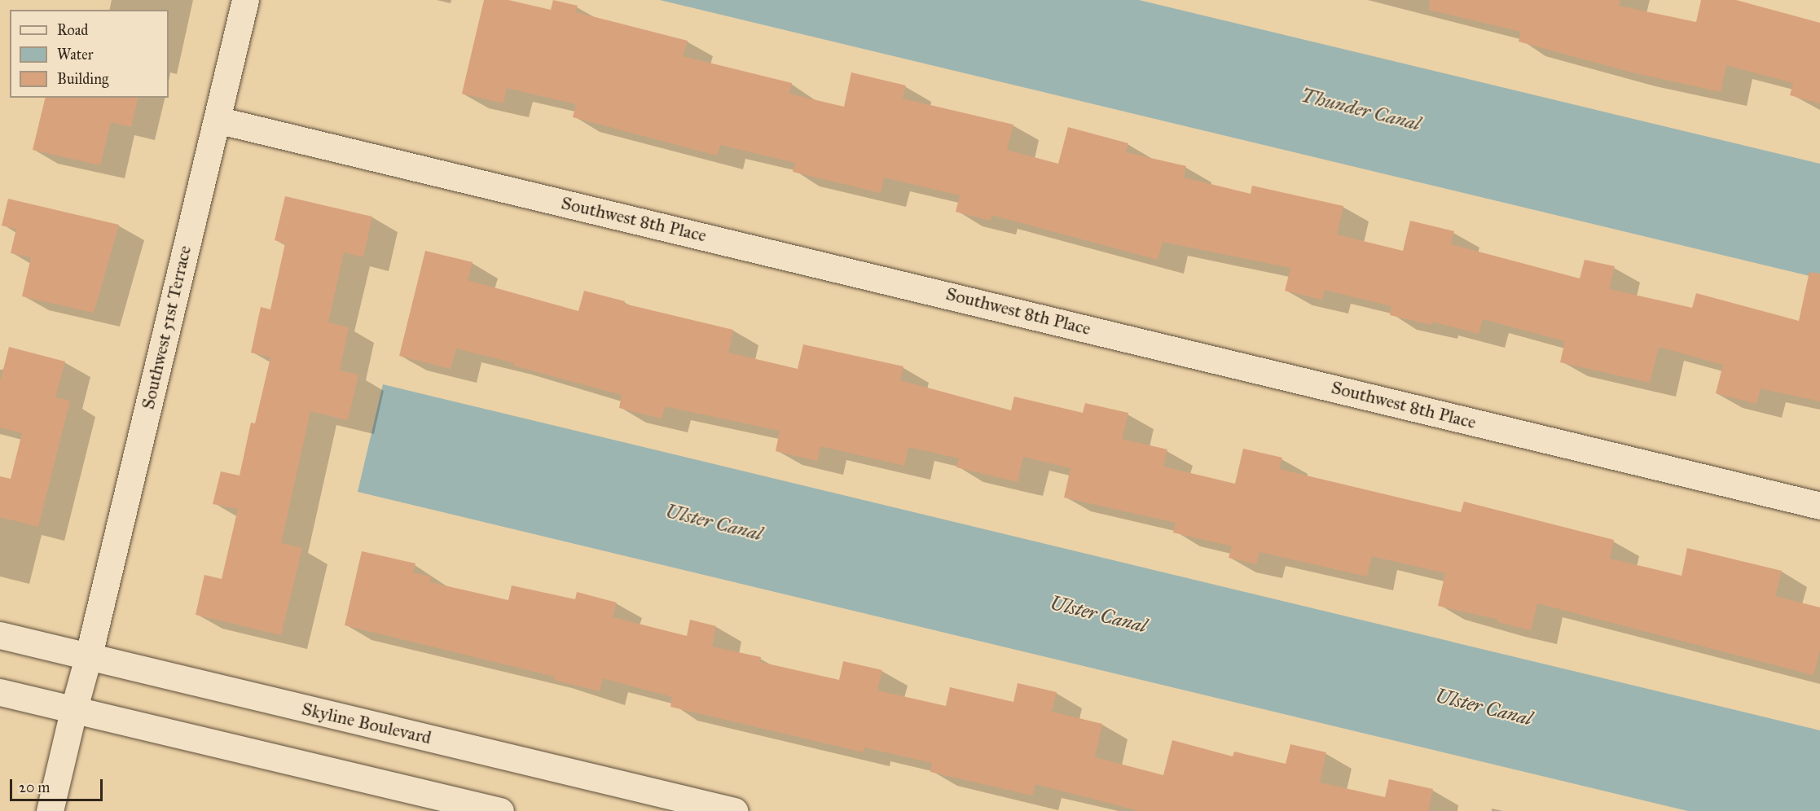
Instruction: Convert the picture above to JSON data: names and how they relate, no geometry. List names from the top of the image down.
{
  "streets": {
    "street": ["Southwest 8th Place", "Southwest 51st Terrace", "Skyline Boulevard"]
  },
  "crossings": [
    ["Southwest 8th Place", "Southwest 51st Terrace"],
    ["Southwest 51st Terrace", "Skyline Boulevard"]
  ],
  "water": ["Thunder Canal", "Ulster Canal"],
  "legend": ["Road", "Water", "Building"],
  "scale_bar": "20 m"
}
